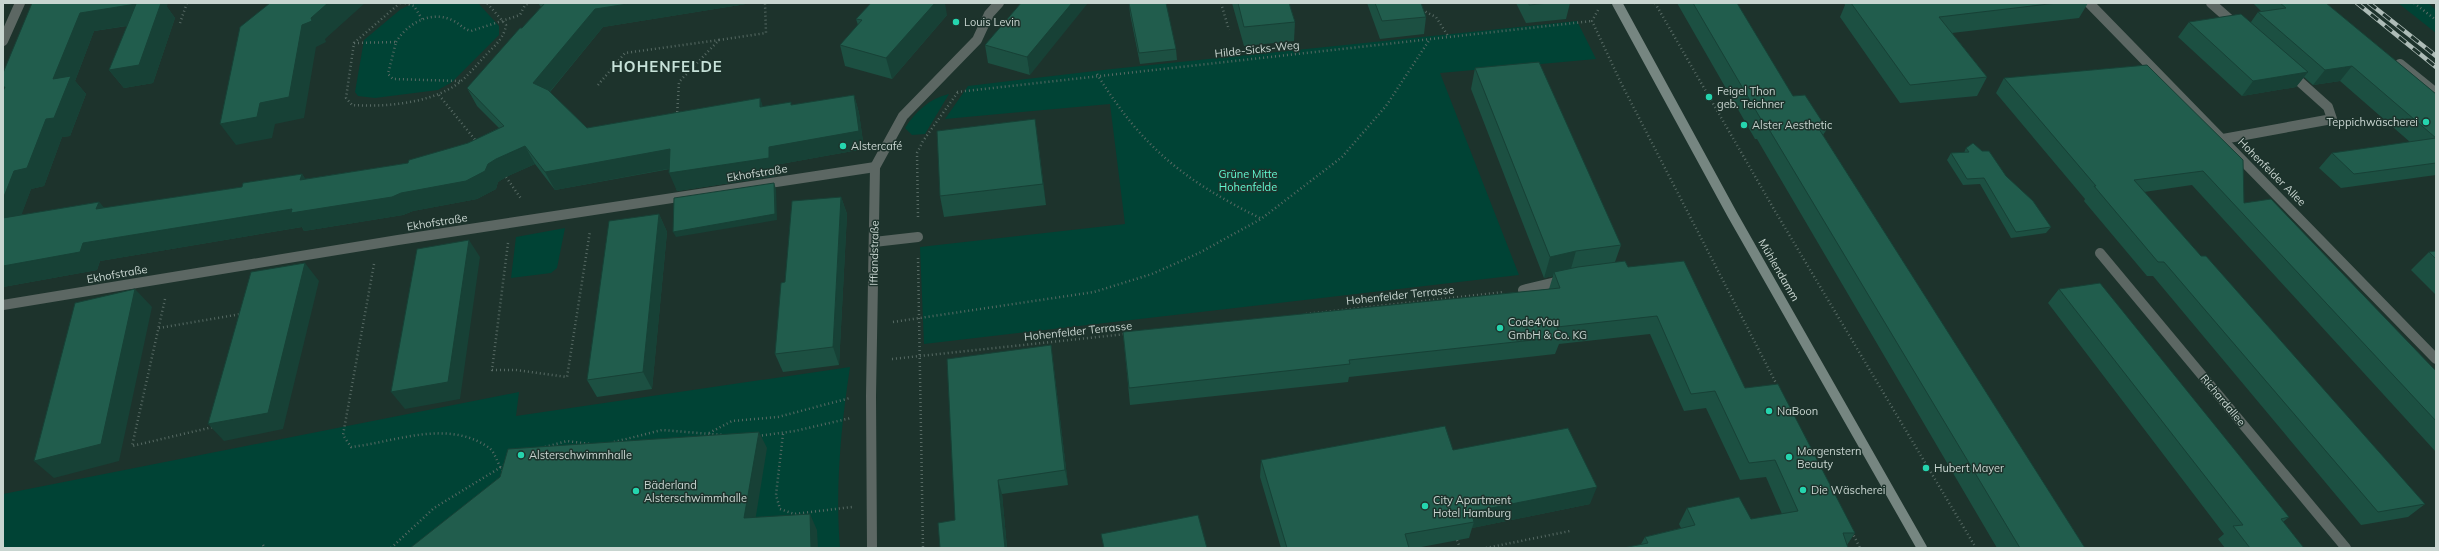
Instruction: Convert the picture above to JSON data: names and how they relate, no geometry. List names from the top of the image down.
{
  "streets": {
    "main road": ["Mühlendamm"],
    "street": [
      "Hohenfelder Allee",
      "Ekhofstraße",
      "Ifflandstraße",
      "Richardallee"
    ],
    "path": ["Hilde-Sicks-Weg", "Hohenfelder Terrasse"]
  },
  "crossings": [
    ["Hilde-Sicks-Weg", "Ifflandstraße"],
    ["Ekhofstraße", "Ifflandstraße"],
    ["Ifflandstraße", "Hohenfelder Terrasse"]
  ],
  "districts": ["HOHENFELDE"],
  "parks": ["Grüne Mitte Hohenfelde"],
  "places": [
    "Louis Levin",
    "Feigel Thon geb. Teichner",
    "Teppichwäscherei",
    "Alster Aesthetic",
    "Alstercafé",
    "Code4You GmbH & Co. KG",
    "NaBoon",
    "Alsterschwimmhalle",
    "Morgenstern Beauty",
    "Hubert Mayer",
    "Die Wäscherei",
    "Bäderland Alsterschwimmhalle",
    "City Apartment Hotel Hamburg"
  ]
}
